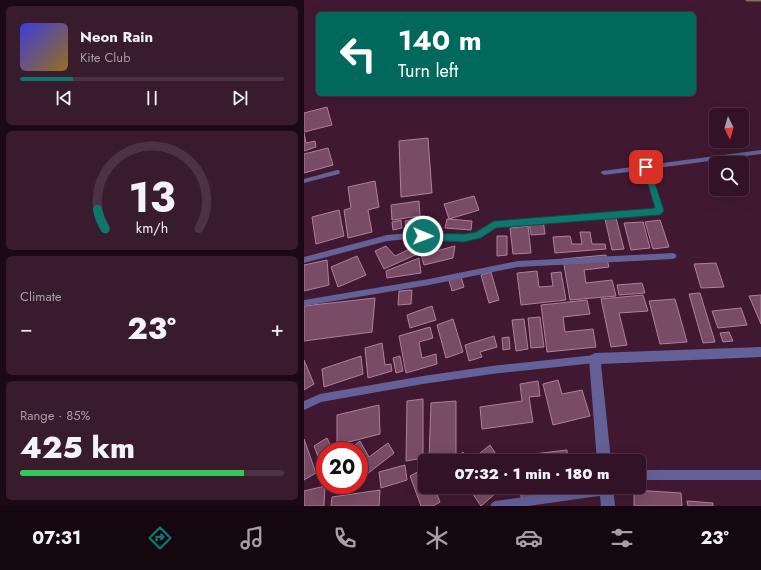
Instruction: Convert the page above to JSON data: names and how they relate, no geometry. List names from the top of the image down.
{
  "north": "bottom",
  "page": {
    "turn": ["140 m", "Turn left"],
    "song": ["Neon Rain", "Kite Club"],
    "tile": [
      "Climate",
      ["Range · 85%", "425 km"]
    ],
    "heat": ["−", "23°", "+"],
    "limit": "20",
    "trip": "07:32 · 1 min · 180 m",
    "tabs": ["07:31", "23°"],
    "gauge": ["13", "km/h"]
  }
}
